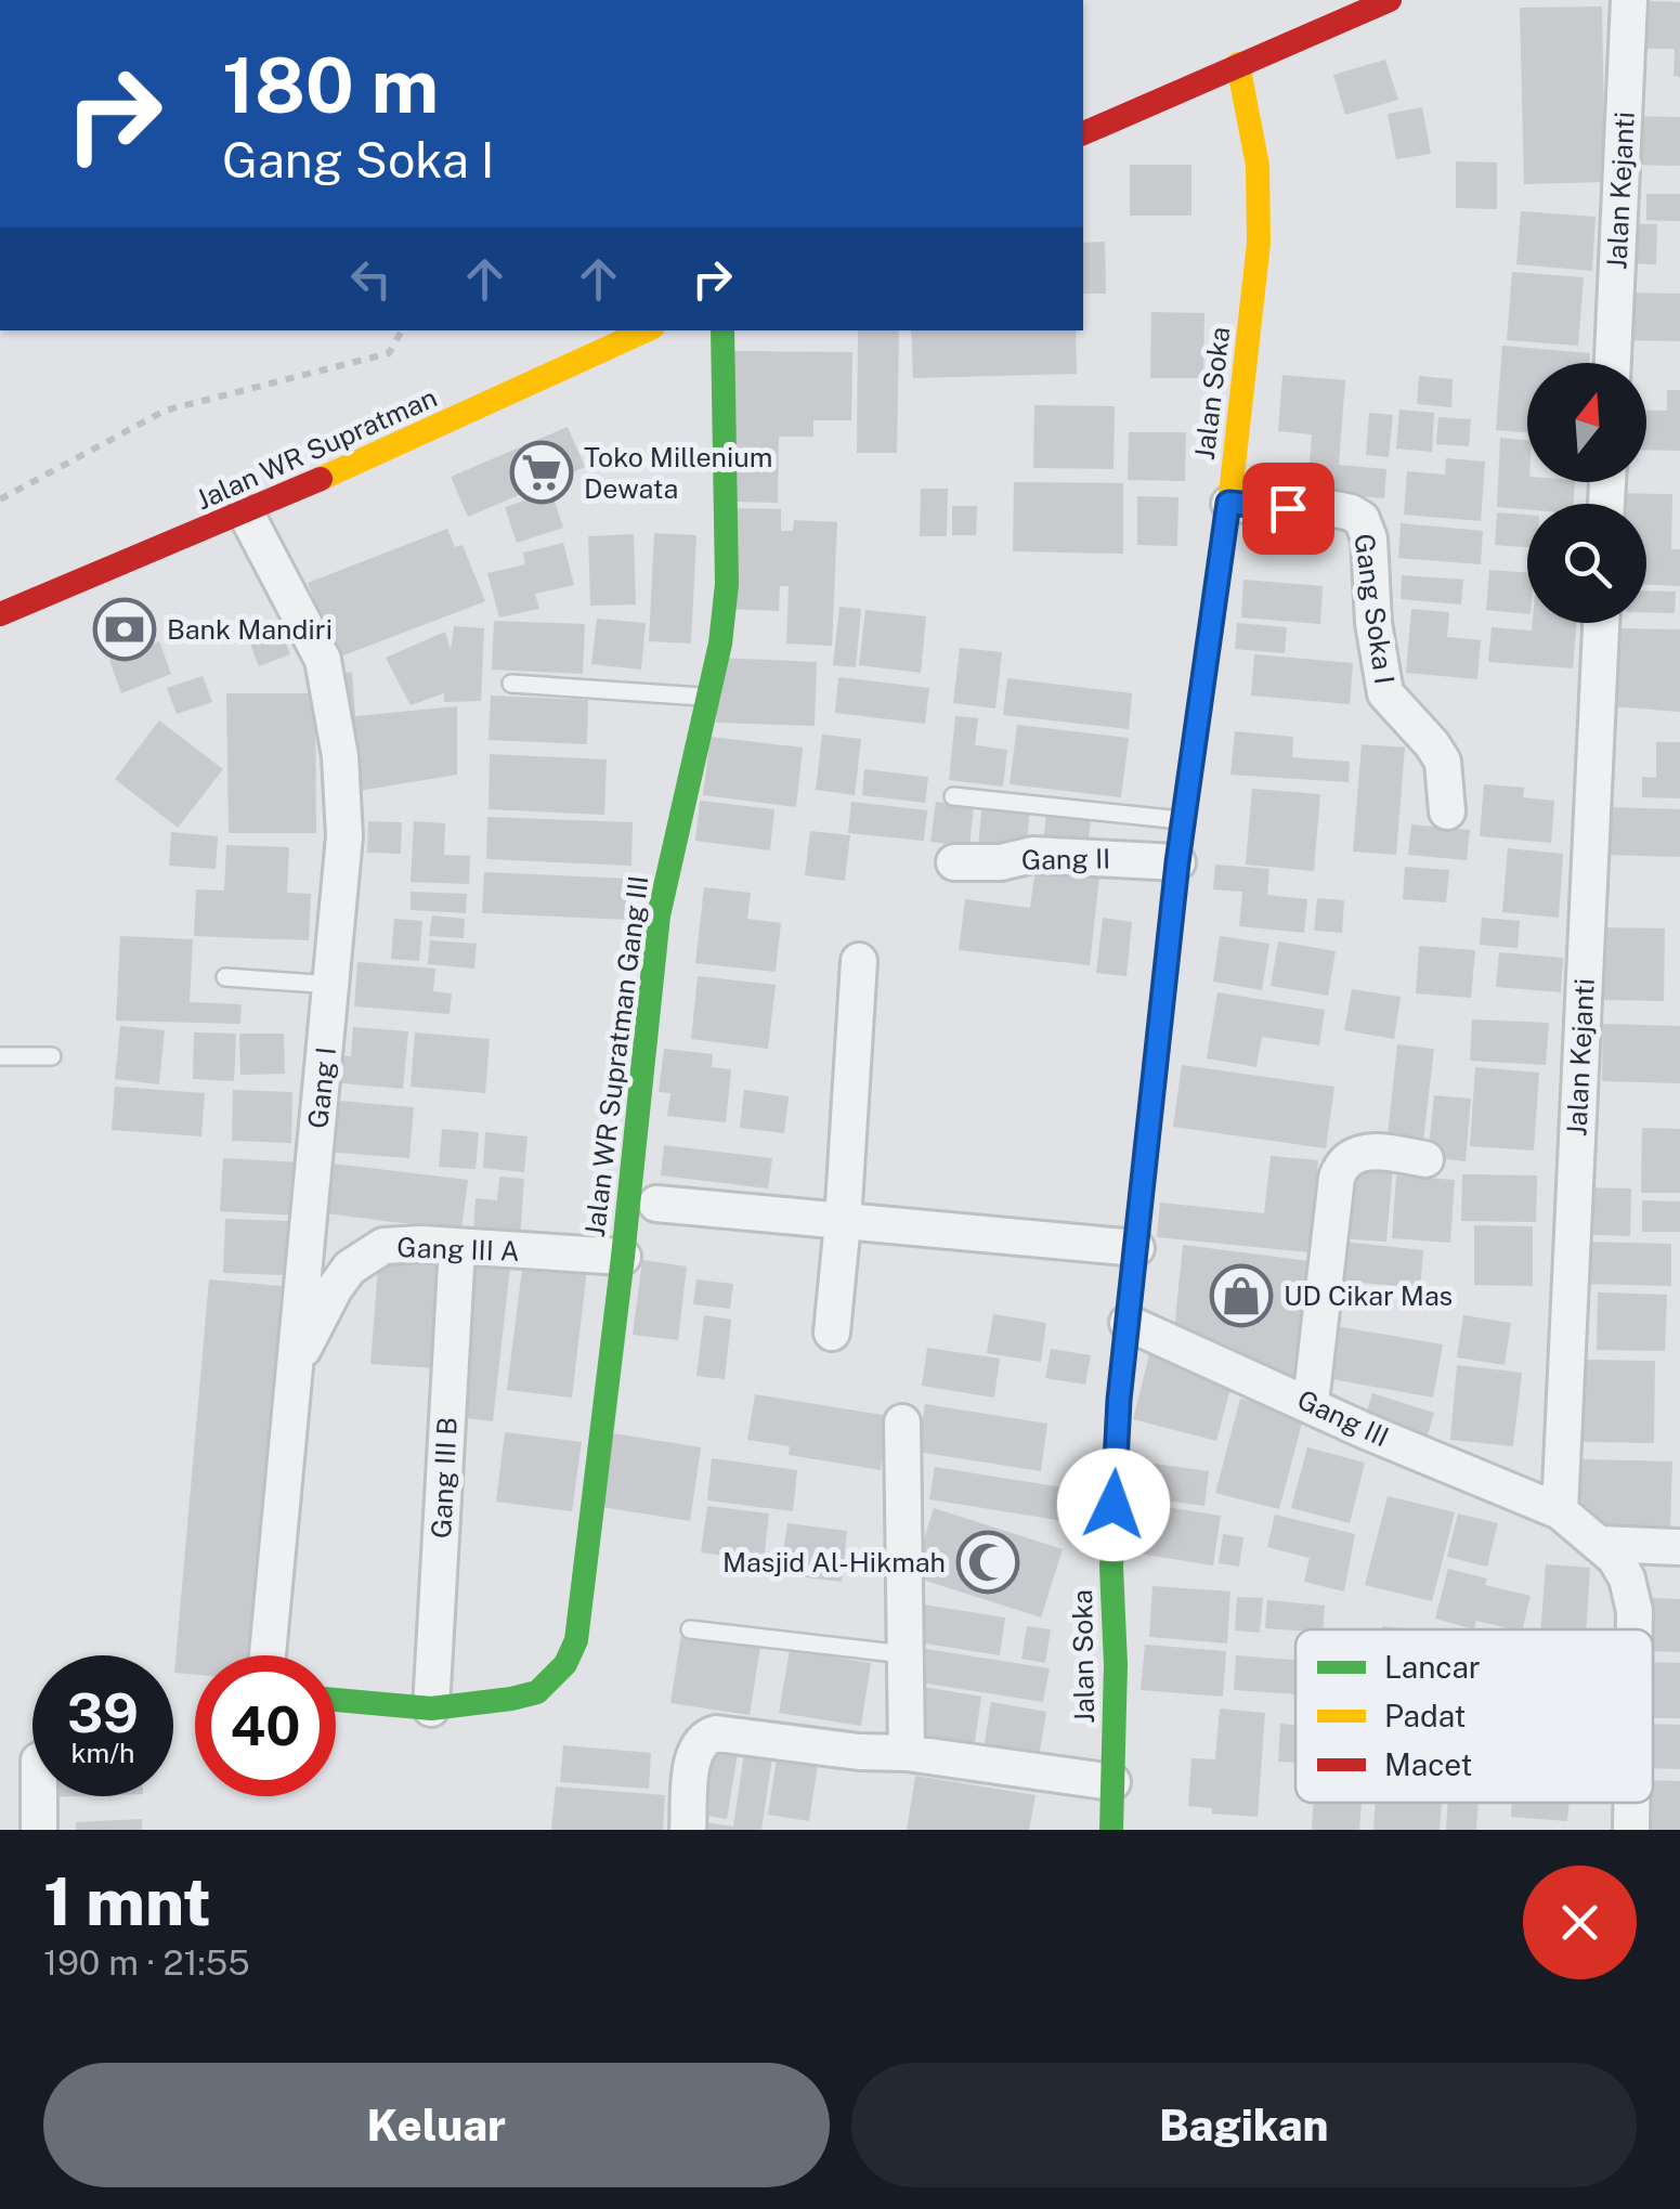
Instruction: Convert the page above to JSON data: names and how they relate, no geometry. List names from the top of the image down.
{
  "streets": {
    "street": [
      "Jalan Kejanti",
      "Jalan Soka",
      "Jalan WR Supratman",
      "Gang Soka I",
      "Gang II",
      "Jalan WR Supratman Gang III",
      "Gang I",
      "Gang III A",
      "Gang III",
      "Gang III B"
    ]
  },
  "crossings": [
    ["Jalan Kejanti", "Gang III"],
    ["Jalan Soka", "Gang Soka I"],
    ["Jalan Soka", "Gang II"],
    ["Jalan Soka", "Gang III"],
    ["Jalan WR Supratman", "Gang I"],
    ["Jalan WR Supratman Gang III", "Gang III A"],
    ["Jalan WR Supratman Gang III", "Gang III B"],
    ["Gang I", "Gang III A"],
    ["Gang III A", "Gang III B"]
  ],
  "places": {
    "supermarket": ["Toko Millenium Dewata"],
    "bank": ["Bank Mandiri"],
    "shop": ["UD Cikar Mas"],
    "mosque": ["Masjid Al-Hikmah"]
  },
  "legend": ["Lancar", "Padat", "Macet"],
  "north": "top",
  "page": {
    "turn": ["180 m", "Gang Soka I"],
    "speed": "39 km/h",
    "limit": "40",
    "heading": ["1 mnt", "190 m · 21:55"],
    "buttons": ["Keluar", "Bagikan"]
  }
}
